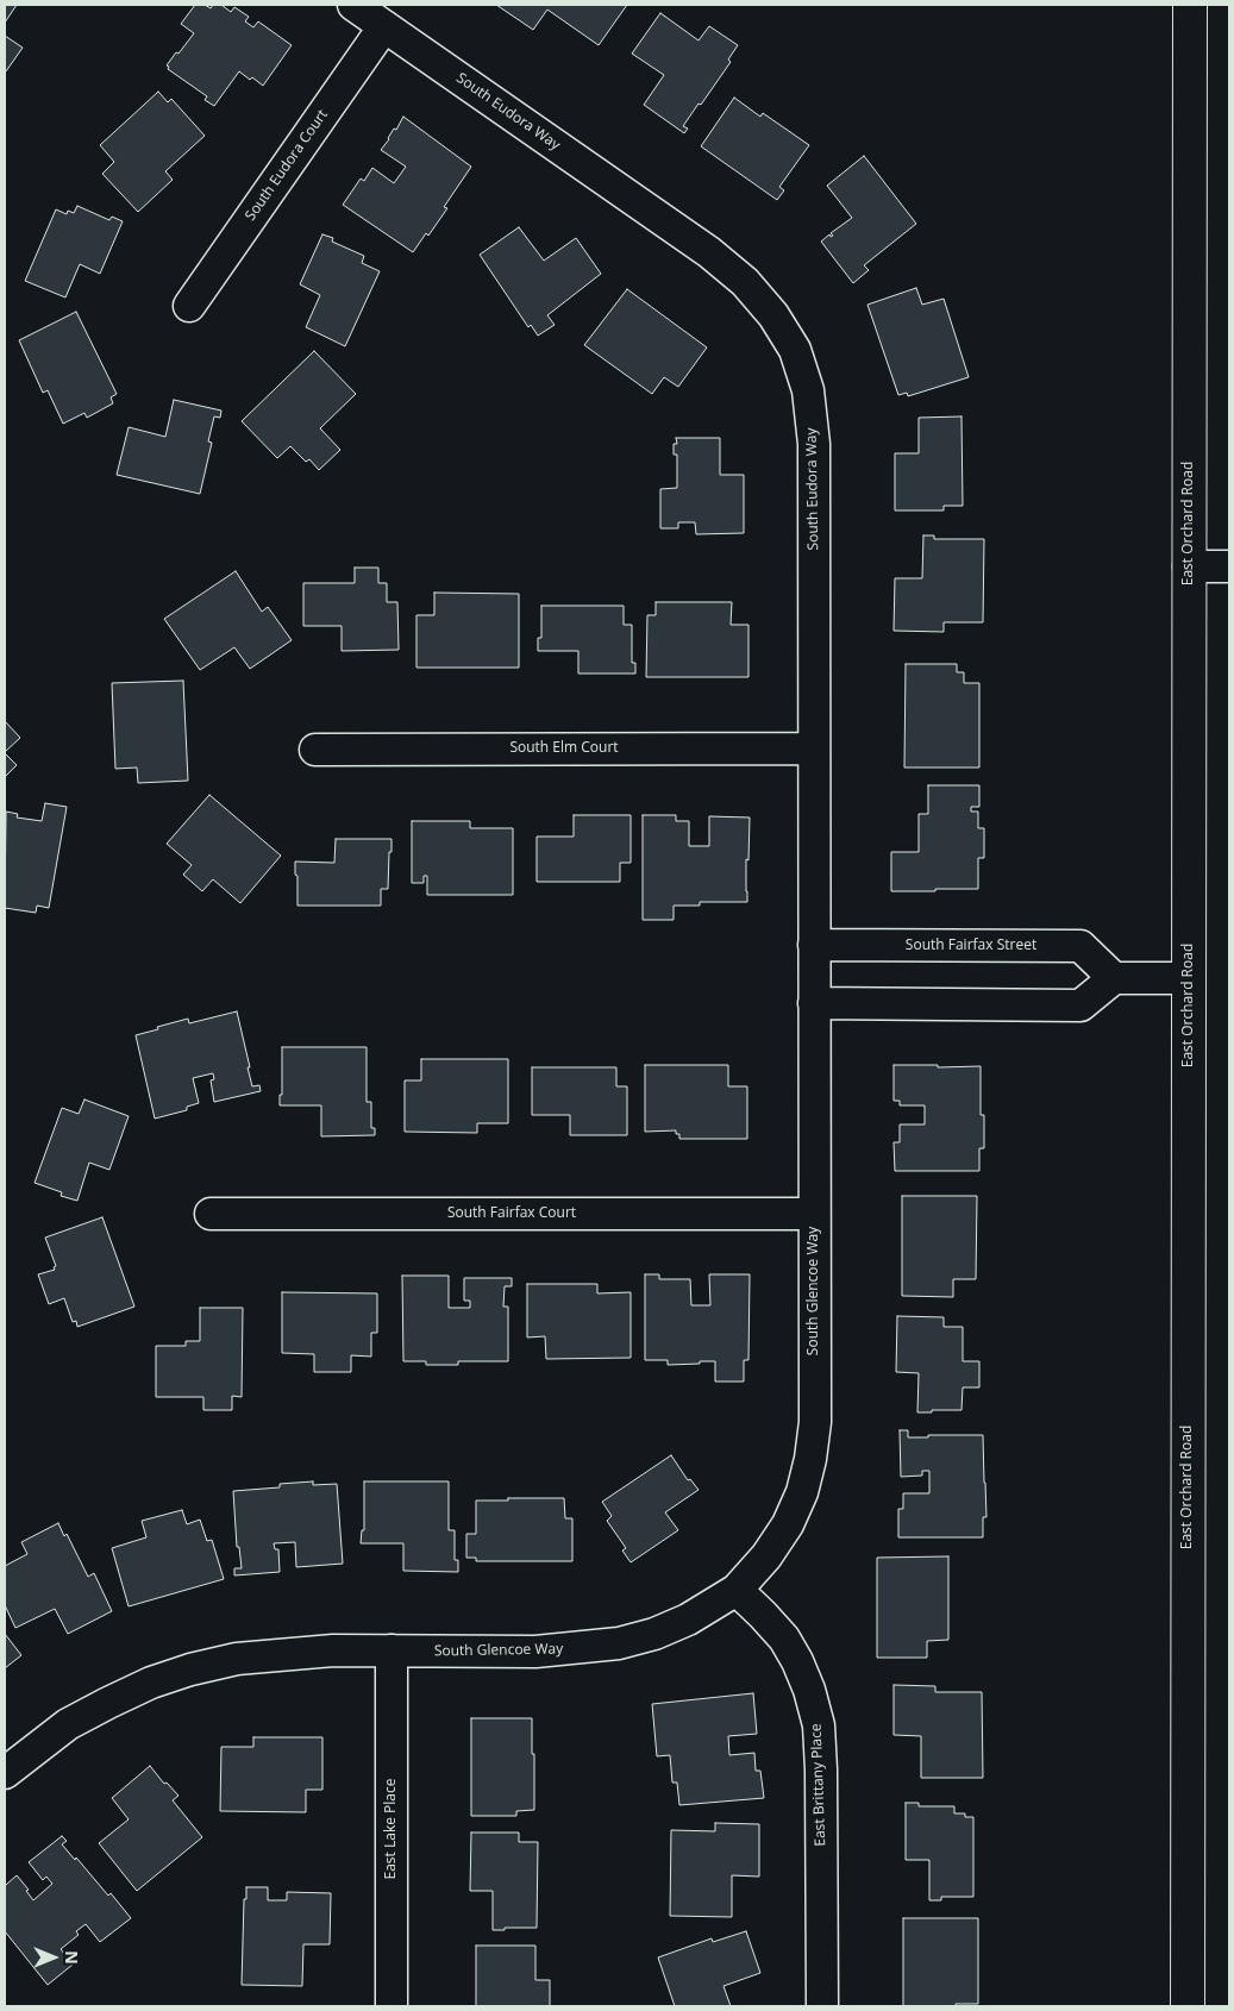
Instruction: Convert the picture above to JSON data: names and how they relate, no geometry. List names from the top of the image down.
{
  "streets": {
    "street": [
      "South Eudora Way",
      "South Eudora Court",
      "East Orchard Road",
      "South Elm Court",
      "South Fairfax Street",
      "South Fairfax Court",
      "South Glencoe Way",
      "East Brittany Place",
      "East Lake Place"
    ]
  },
  "crossings": [
    ["South Eudora Way", "South Eudora Court"],
    ["South Eudora Way", "South Elm Court"],
    ["South Eudora Way", "South Fairfax Street"],
    ["South Eudora Way", "South Glencoe Way"],
    ["South Fairfax Street", "South Glencoe Way"],
    ["South Fairfax Court", "South Glencoe Way"],
    ["South Glencoe Way", "East Brittany Place"],
    ["South Glencoe Way", "East Lake Place"]
  ],
  "north": "right"
}
